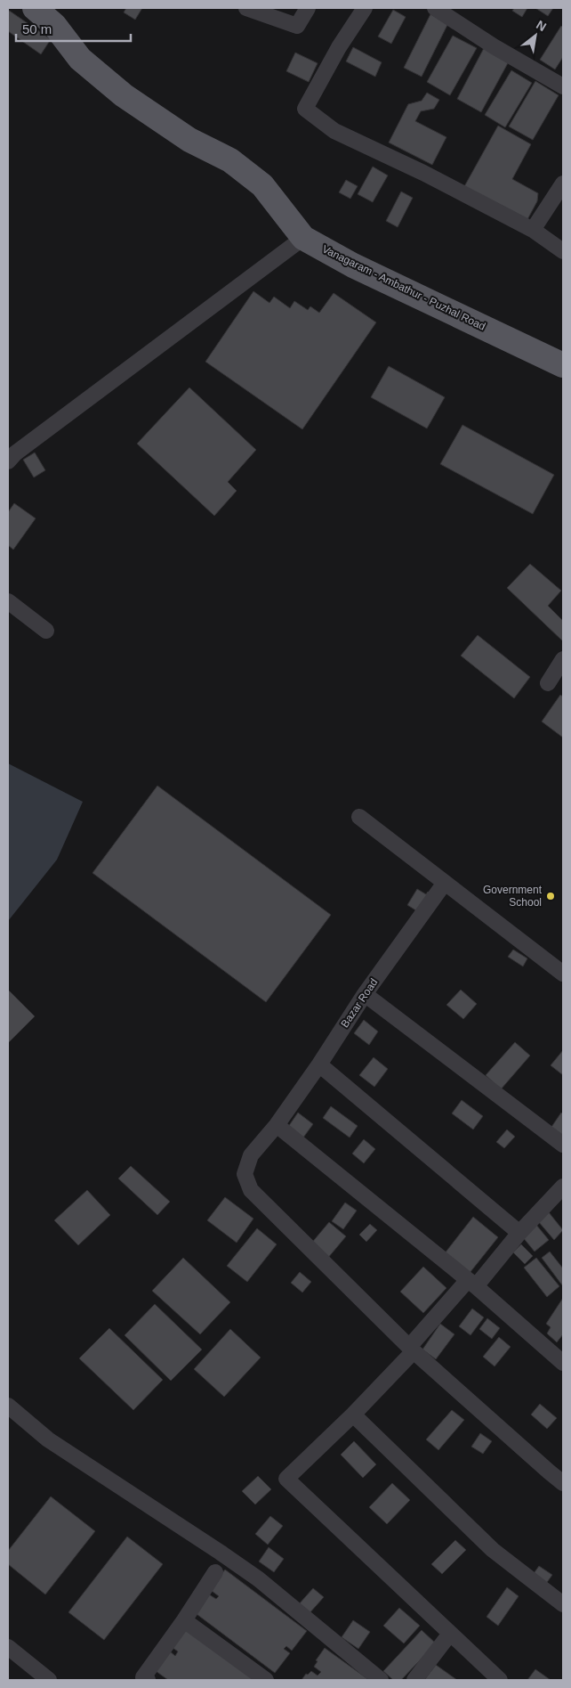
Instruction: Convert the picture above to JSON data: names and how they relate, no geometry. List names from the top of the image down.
{
  "streets": {
    "main road": ["Vanagaram - Ambathur - Puzhal Road"],
    "street": ["Bazar Road"]
  },
  "places": ["Government School"],
  "scale_bar": "50 m",
  "north": "top right"
}
